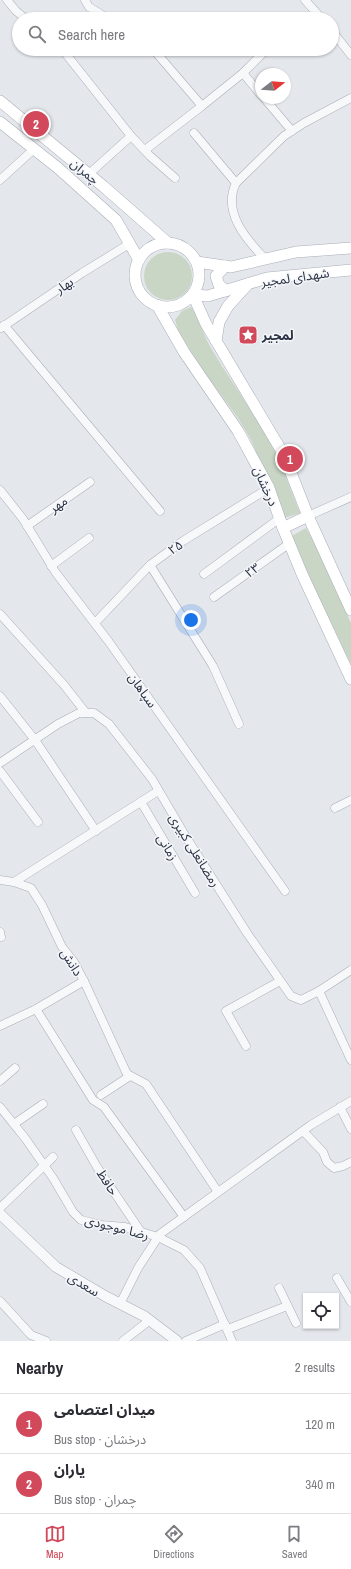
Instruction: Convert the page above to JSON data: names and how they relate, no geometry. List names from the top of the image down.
{
  "streets": {
    "main road": ["چمران", "شهدای لمجیر", "درخشان"],
    "street": [
      "بهار",
      "مهر",
      "۲۵",
      "۲۳",
      "سپاهان",
      "زمانی",
      "رمضانعلی کبیری",
      "دانش",
      "حافظ",
      "رضا موجودی",
      "سعدی"
    ]
  },
  "crossings": [
    ["چمران", "شهدای لمجیر"],
    ["چمران", "بهار"],
    ["چمران", "درخشان"],
    ["شهدای لمجیر", "درخشان"],
    ["درخشان", "۲۵"],
    ["درخشان", "۲۳"],
    ["مهر", "سپاهان"],
    ["۲۵", "سپاهان"],
    ["حافظ", "رضا موجودی"]
  ],
  "places": {
    "place": ["لمجیر"]
  },
  "north": "right",
  "page": {
    "search": "Search here",
    "pins": ["2", "1"],
    "heading": ["Nearby", "2 results"],
    "list": [
      {
        "mark": "1",
        "name": "میدان اعتصامی",
        "note": "Bus stop · درخشان",
        "value": "120 m"
      },
      {
        "mark": "2",
        "name": "یاران",
        "note": "Bus stop · چمران",
        "value": "340 m"
      }
    ],
    "nav": ["Map", "Directions", "Saved"]
  }
}
